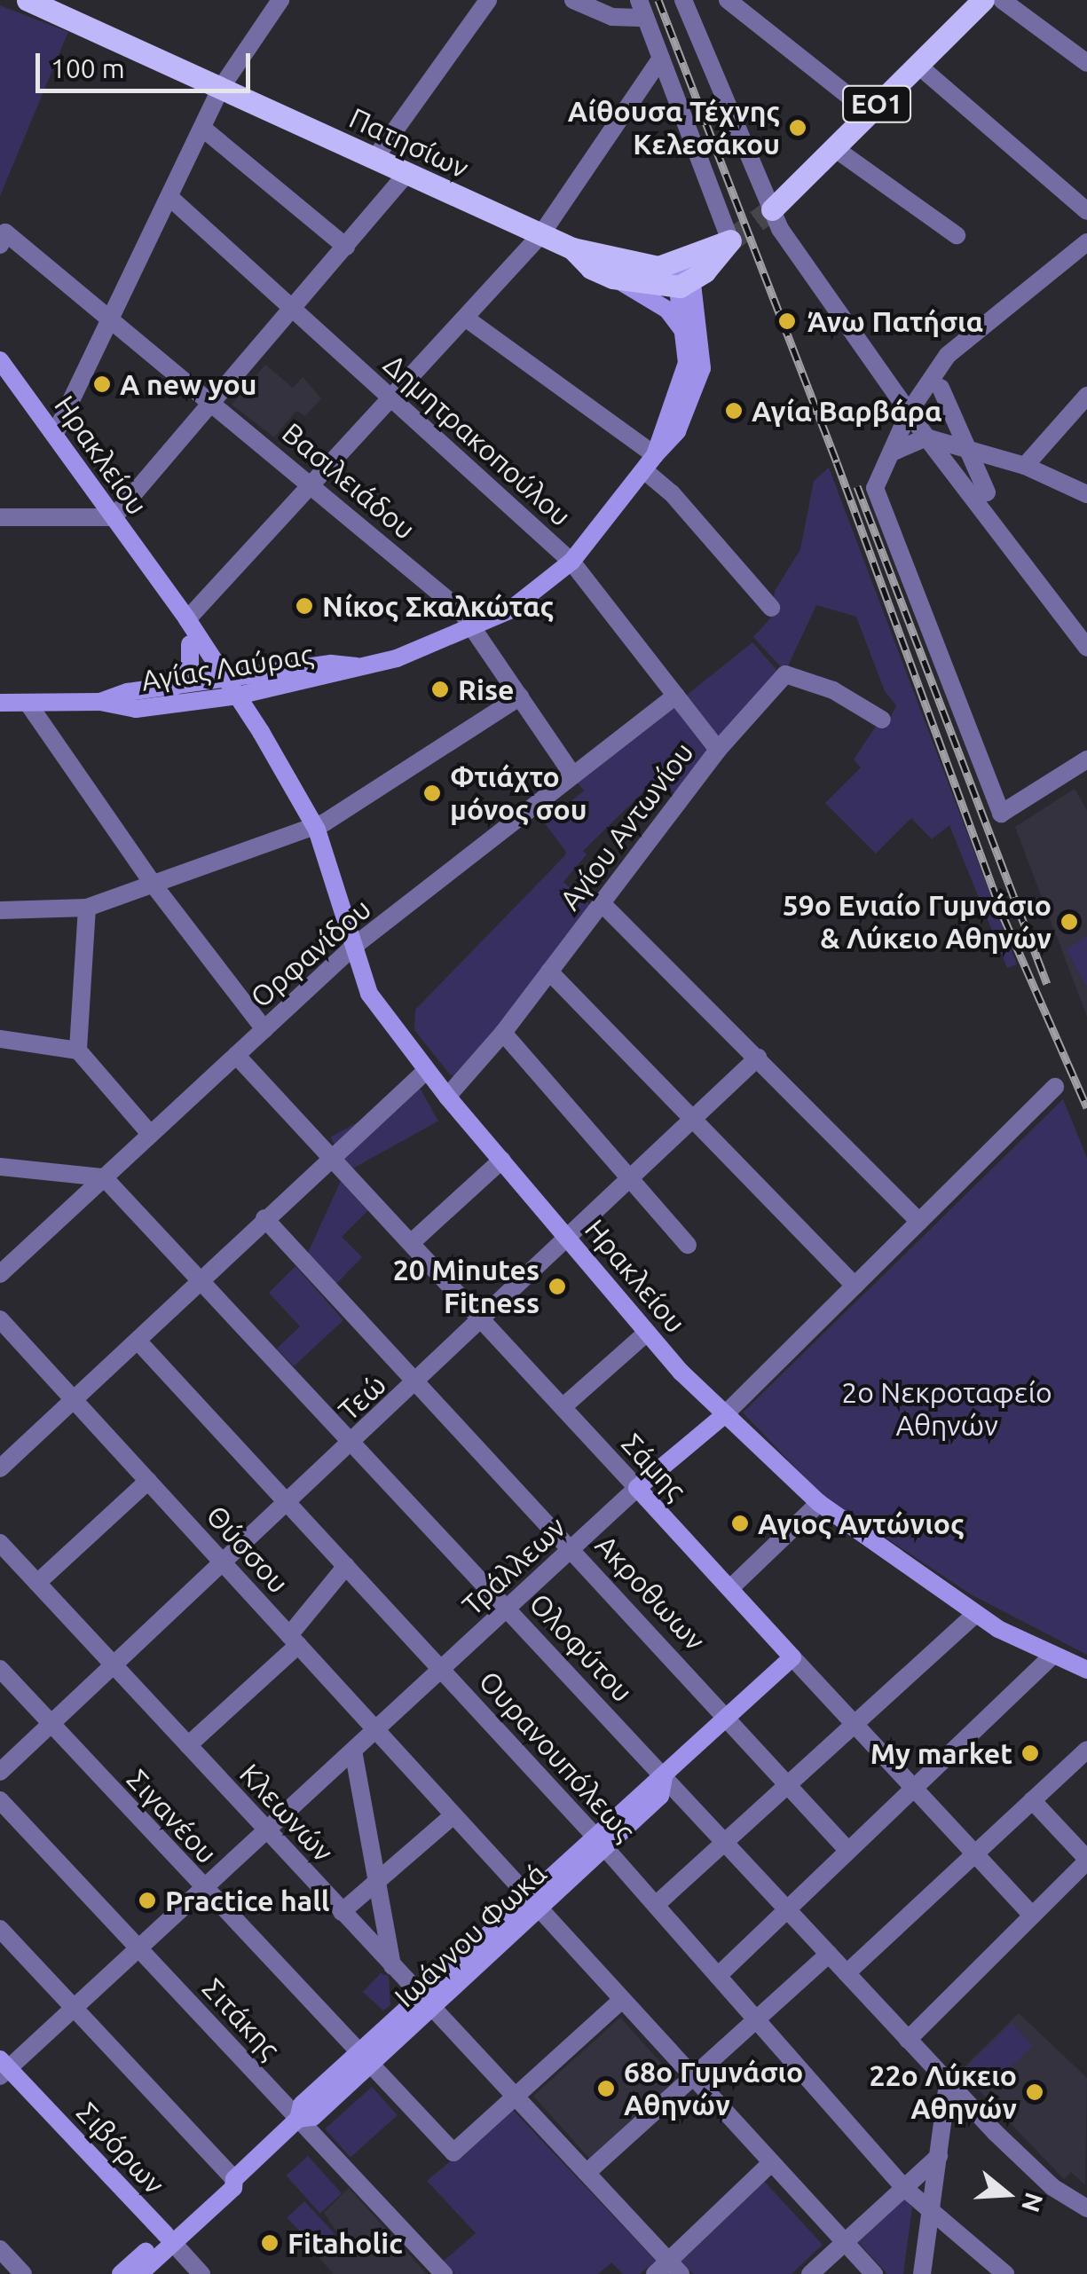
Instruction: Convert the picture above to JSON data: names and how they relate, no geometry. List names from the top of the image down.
{
  "streets": {
    "main road": ["ΕΟ1", "Πατησίων"],
    "street": [
      "Δημητρακοπούλου",
      "Ηρακλείου",
      "Βασιλειάδου",
      "Αγίας Λαύρας",
      "Αγίου Αντωνίου",
      "Ορφανίδου",
      "Τεώ",
      "Σάμης",
      "Θύσσου",
      "Τράλλεων",
      "Ακροθωων",
      "Ολοφύτου",
      "Ουρανουπόλεως",
      "Κλεωνών",
      "Σιγανέου",
      "Ιωάννου Φωκά",
      "Σιτάκης",
      "Σιβόρων"
    ]
  },
  "crossings": [
    ["Πατησίων", "Αγίας Λαύρας"],
    ["Δημητρακοπούλου", "Αγίας Λαύρας"],
    ["Δημητρακοπούλου", "Αγίου Αντωνίου"],
    ["Δημητρακοπούλου", "Ορφανίδου"],
    ["Ηρακλείου", "Αγίας Λαύρας"],
    ["Ηρακλείου", "Αγίου Αντωνίου"],
    ["Ηρακλείου", "Ορφανίδου"],
    ["Ηρακλείου", "Τεώ"],
    ["Ηρακλείου", "Τράλλεων"],
    ["Βασιλειάδου", "Αγίας Λαύρας"],
    ["Βασιλειάδου", "Ορφανίδου"],
    ["Ορφανίδου", "Σάμης"],
    ["Ορφανίδου", "Ολοφύτου"],
    ["Τεώ", "Σάμης"],
    ["Τεώ", "Θύσσου"],
    ["Τεώ", "Ακροθωων"],
    ["Τεώ", "Ολοφύτου"],
    ["Τεώ", "Ουρανουπόλεως"],
    ["Τεώ", "Κλεωνών"],
    ["Τεώ", "Σιγανέου"],
    ["Σάμης", "Τράλλεων"],
    ["Σάμης", "Ιωάννου Φωκά"],
    ["Θύσσου", "Τράλλεων"],
    ["Θύσσου", "Ιωάννου Φωκά"],
    ["Τράλλεων", "Ακροθωων"],
    ["Τράλλεων", "Ολοφύτου"],
    ["Τράλλεων", "Ουρανουπόλεως"],
    ["Τράλλεων", "Κλεωνών"],
    ["Τράλλεων", "Σιγανέου"],
    ["Τράλλεων", "Σιτάκης"],
    ["Τράλλεων", "Σιβόρων"],
    ["Ακροθωων", "Ιωάννου Φωκά"],
    ["Ολοφύτου", "Ιωάννου Φωκά"],
    ["Ουρανουπόλεως", "Ιωάννου Φωκά"],
    ["Κλεωνών", "Σιγανέου"],
    ["Κλεωνών", "Ιωάννου Φωκά"],
    ["Σιγανέου", "Ιωάννου Φωκά"],
    ["Ιωάννου Φωκά", "Σιτάκης"],
    ["Ιωάννου Φωκά", "Σιβόρων"]
  ],
  "parks": ["2ο Νεκροταφείο Αθηνών"],
  "places": [
    "Αίθουσα Τέχνης Κελεσάκου",
    "Άνω Πατήσια",
    "A new you",
    "Αγία Βαρβάρα",
    "Νίκος Σκαλκώτας",
    "Rise",
    "Φτιάχτο μόνος σου",
    "59ο Ενιαίο Γυμνάσιο & Λύκειο Αθηνών",
    "20 Μinutes Fitness",
    "Αγιος Αντώνιος",
    "My market",
    "Practice hall",
    "68ο Γυμνάσιο Αθηνών",
    "22ο Λύκειο Αθηνών",
    "Fitaholic"
  ],
  "scale_bar": "100 m",
  "north": "right"
}
